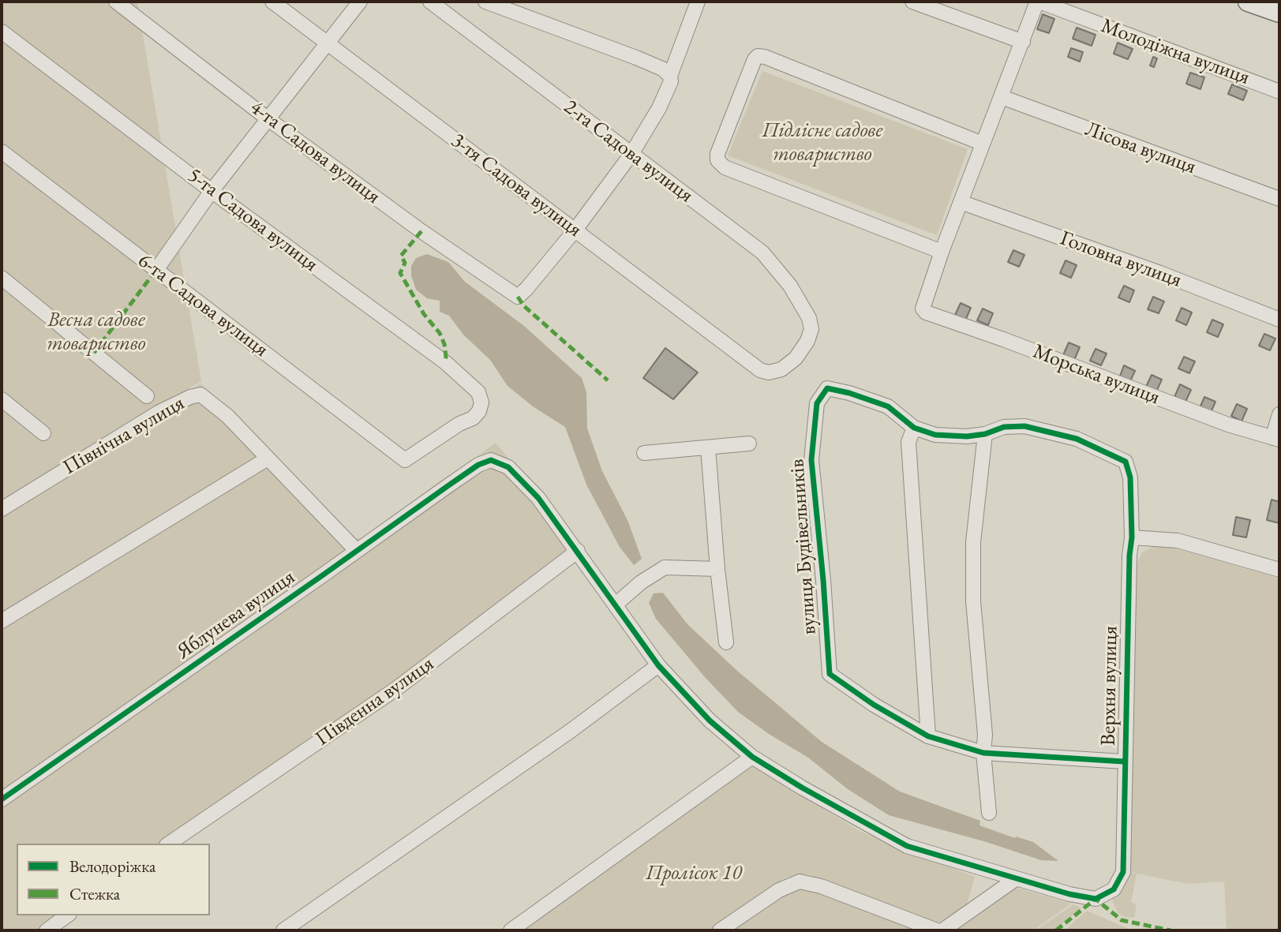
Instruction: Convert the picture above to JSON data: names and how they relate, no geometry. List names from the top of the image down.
{
  "streets": {
    "street": [
      "Молодіжна вулиця",
      "Лісова вулиця",
      "2-га Садова вулиця",
      "4-та Садова вулиця",
      "3-тя Садова вулиця",
      "5-та Садова вулиця",
      "Головна вулиця",
      "6-та Садова вулиця",
      "Морська вулиця",
      "Північна вулиця",
      "вулиця Будівельників",
      "Яблунева вулиця",
      "Верхня вулиця",
      "Південна вулиця"
    ]
  },
  "crossings": [
    ["2-га Садова вулиця", "3-тя Садова вулиця"],
    ["4-та Садова вулиця", "3-тя Садова вулиця"],
    ["5-та Садова вулиця", "6-та Садова вулиця"],
    ["Північна вулиця", "Яблунева вулиця"],
    ["Яблунева вулиця", "Південна вулиця"]
  ],
  "parks": ["Підлісне садове товариство", "Весна садове товариство", "Пролісок 10"],
  "legend": ["Велодоріжка", "Стежка"]
}
